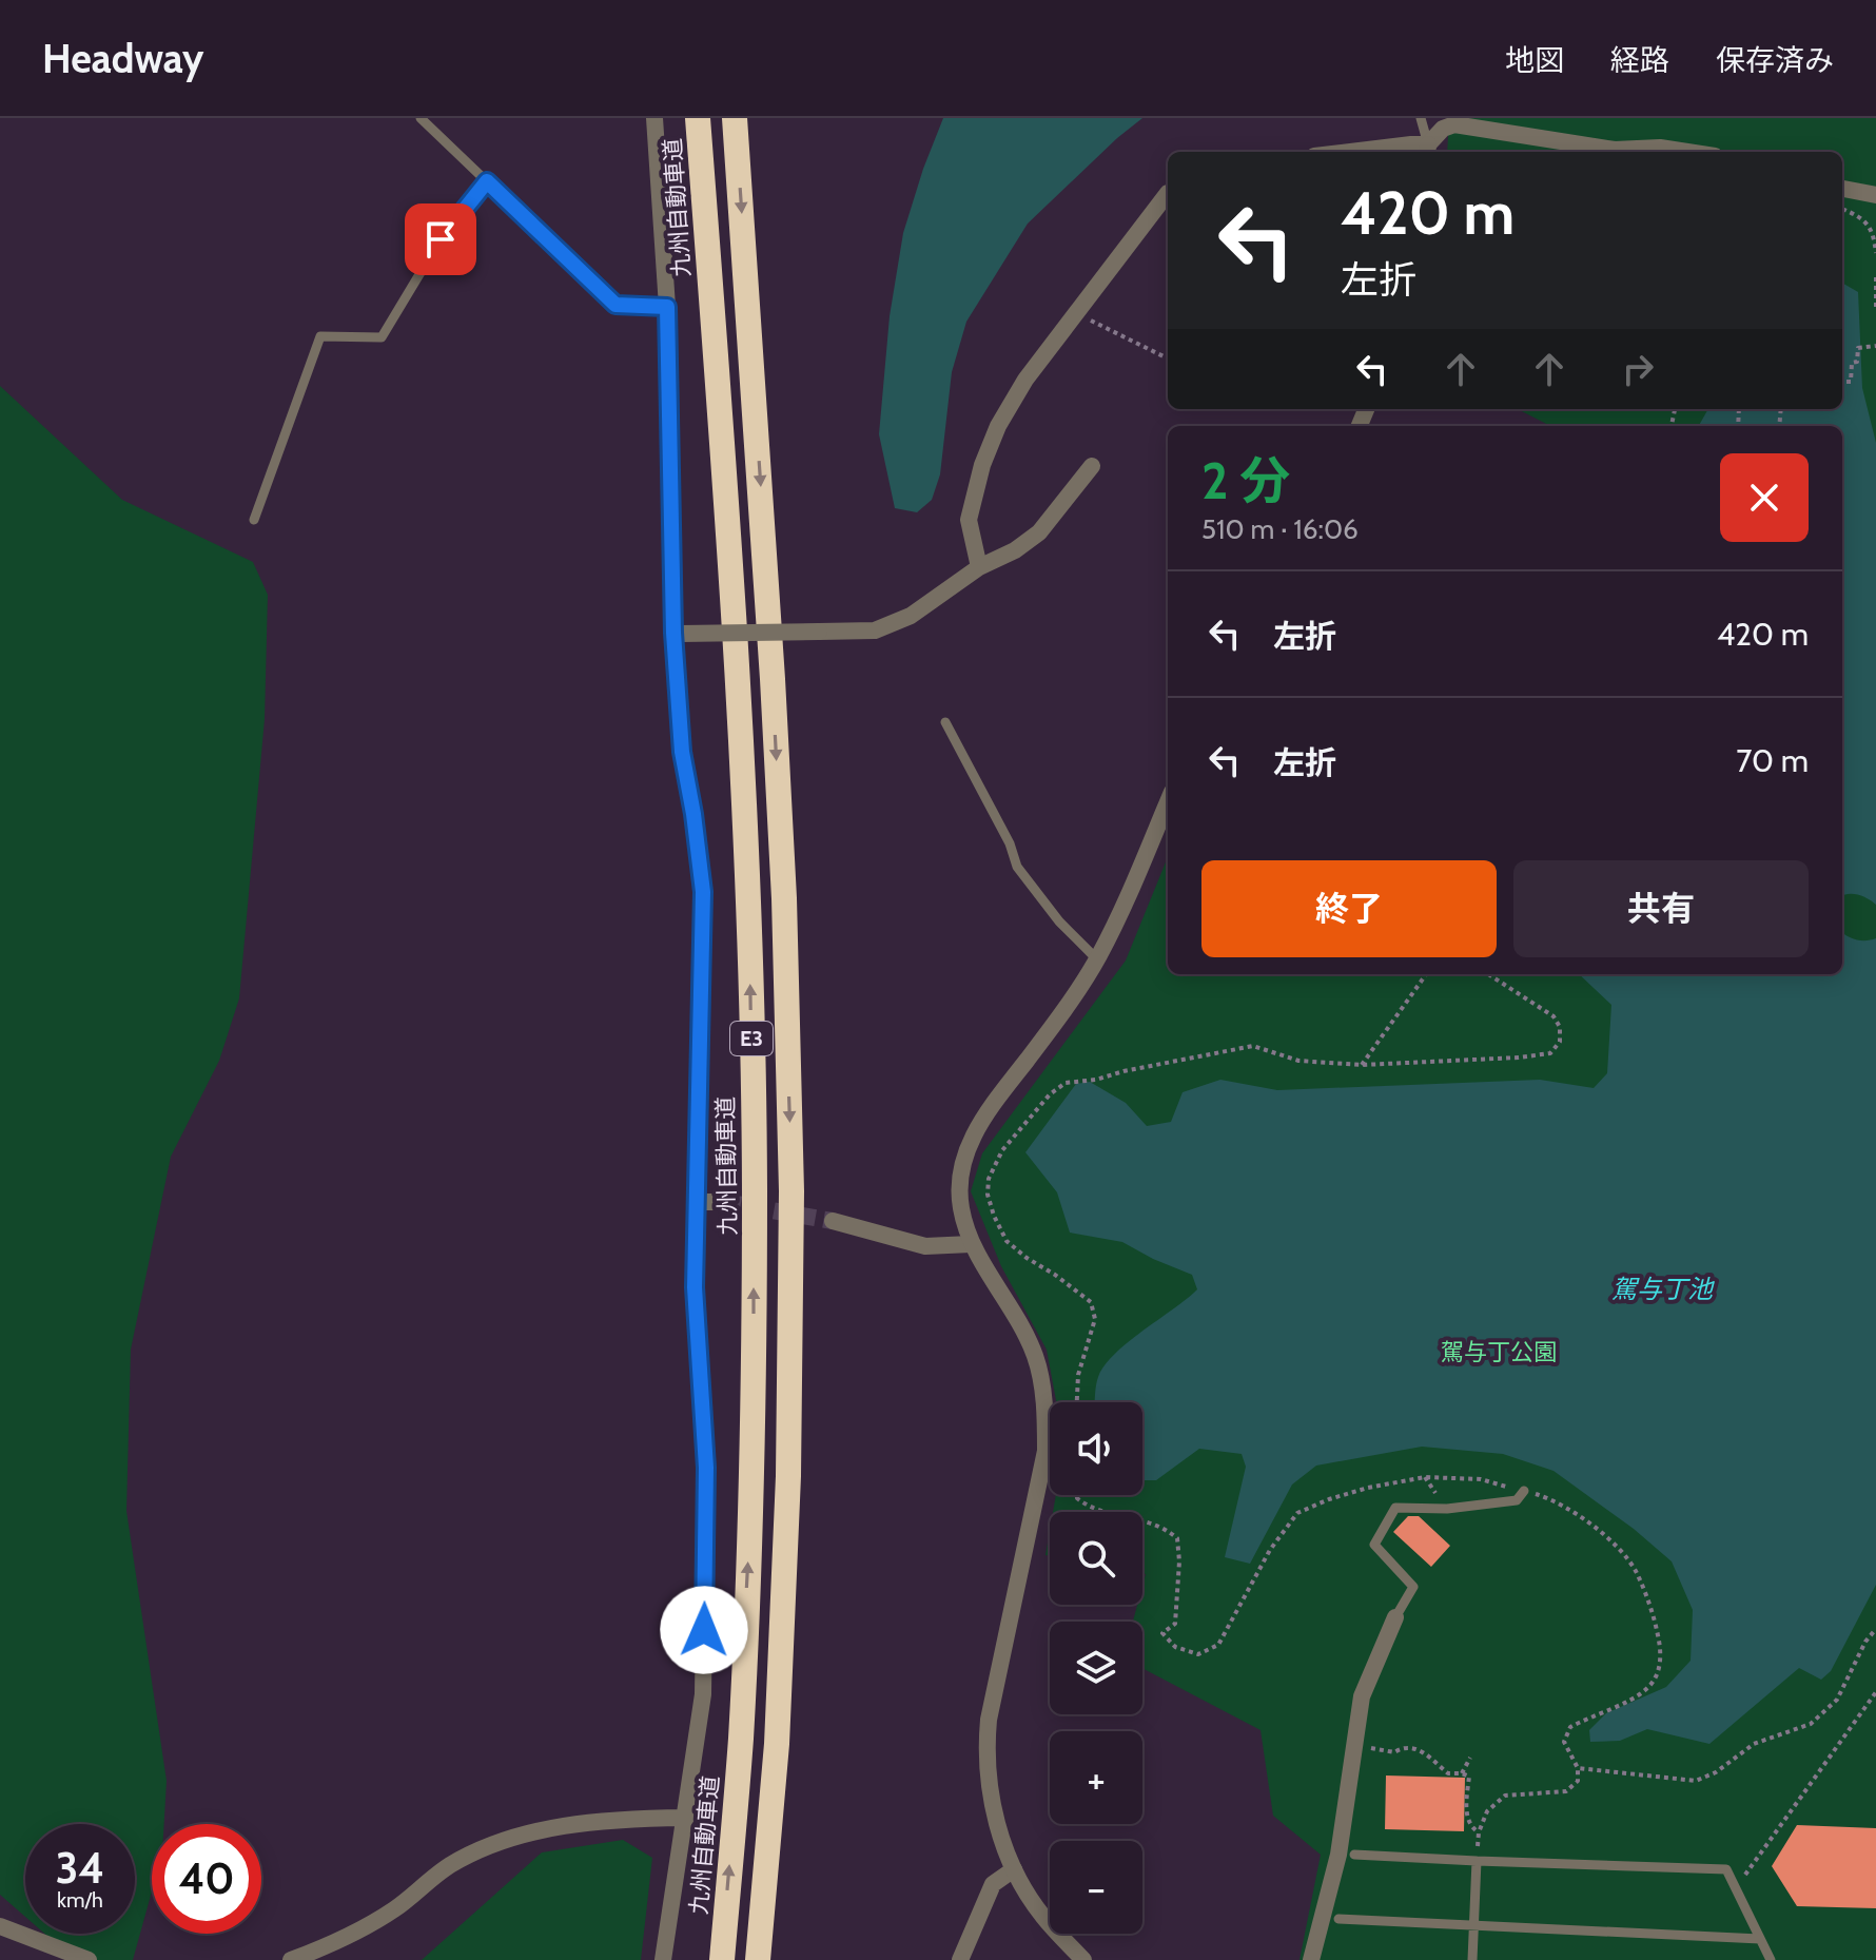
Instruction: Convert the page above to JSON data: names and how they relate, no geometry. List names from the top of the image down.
{
  "streets": {
    "highway": ["九州自動車道", "E3"]
  },
  "water": ["駕与丁池"],
  "parks": ["駕与丁公園"],
  "page": {
    "header": "Headway",
    "nav": ["地図", "経路", "保存済み"],
    "turn": ["420 m", "左折"],
    "heading": ["2 分", "510 m · 16:06"],
    "list": [
      {
        "name": "左折",
        "value": "420 m"
      },
      {
        "name": "左折",
        "value": "70 m"
      }
    ],
    "buttons": ["終了", "共有"],
    "map_buttons": ["+", "−"],
    "speed": "34 km/h",
    "limit": "40"
  }
}
